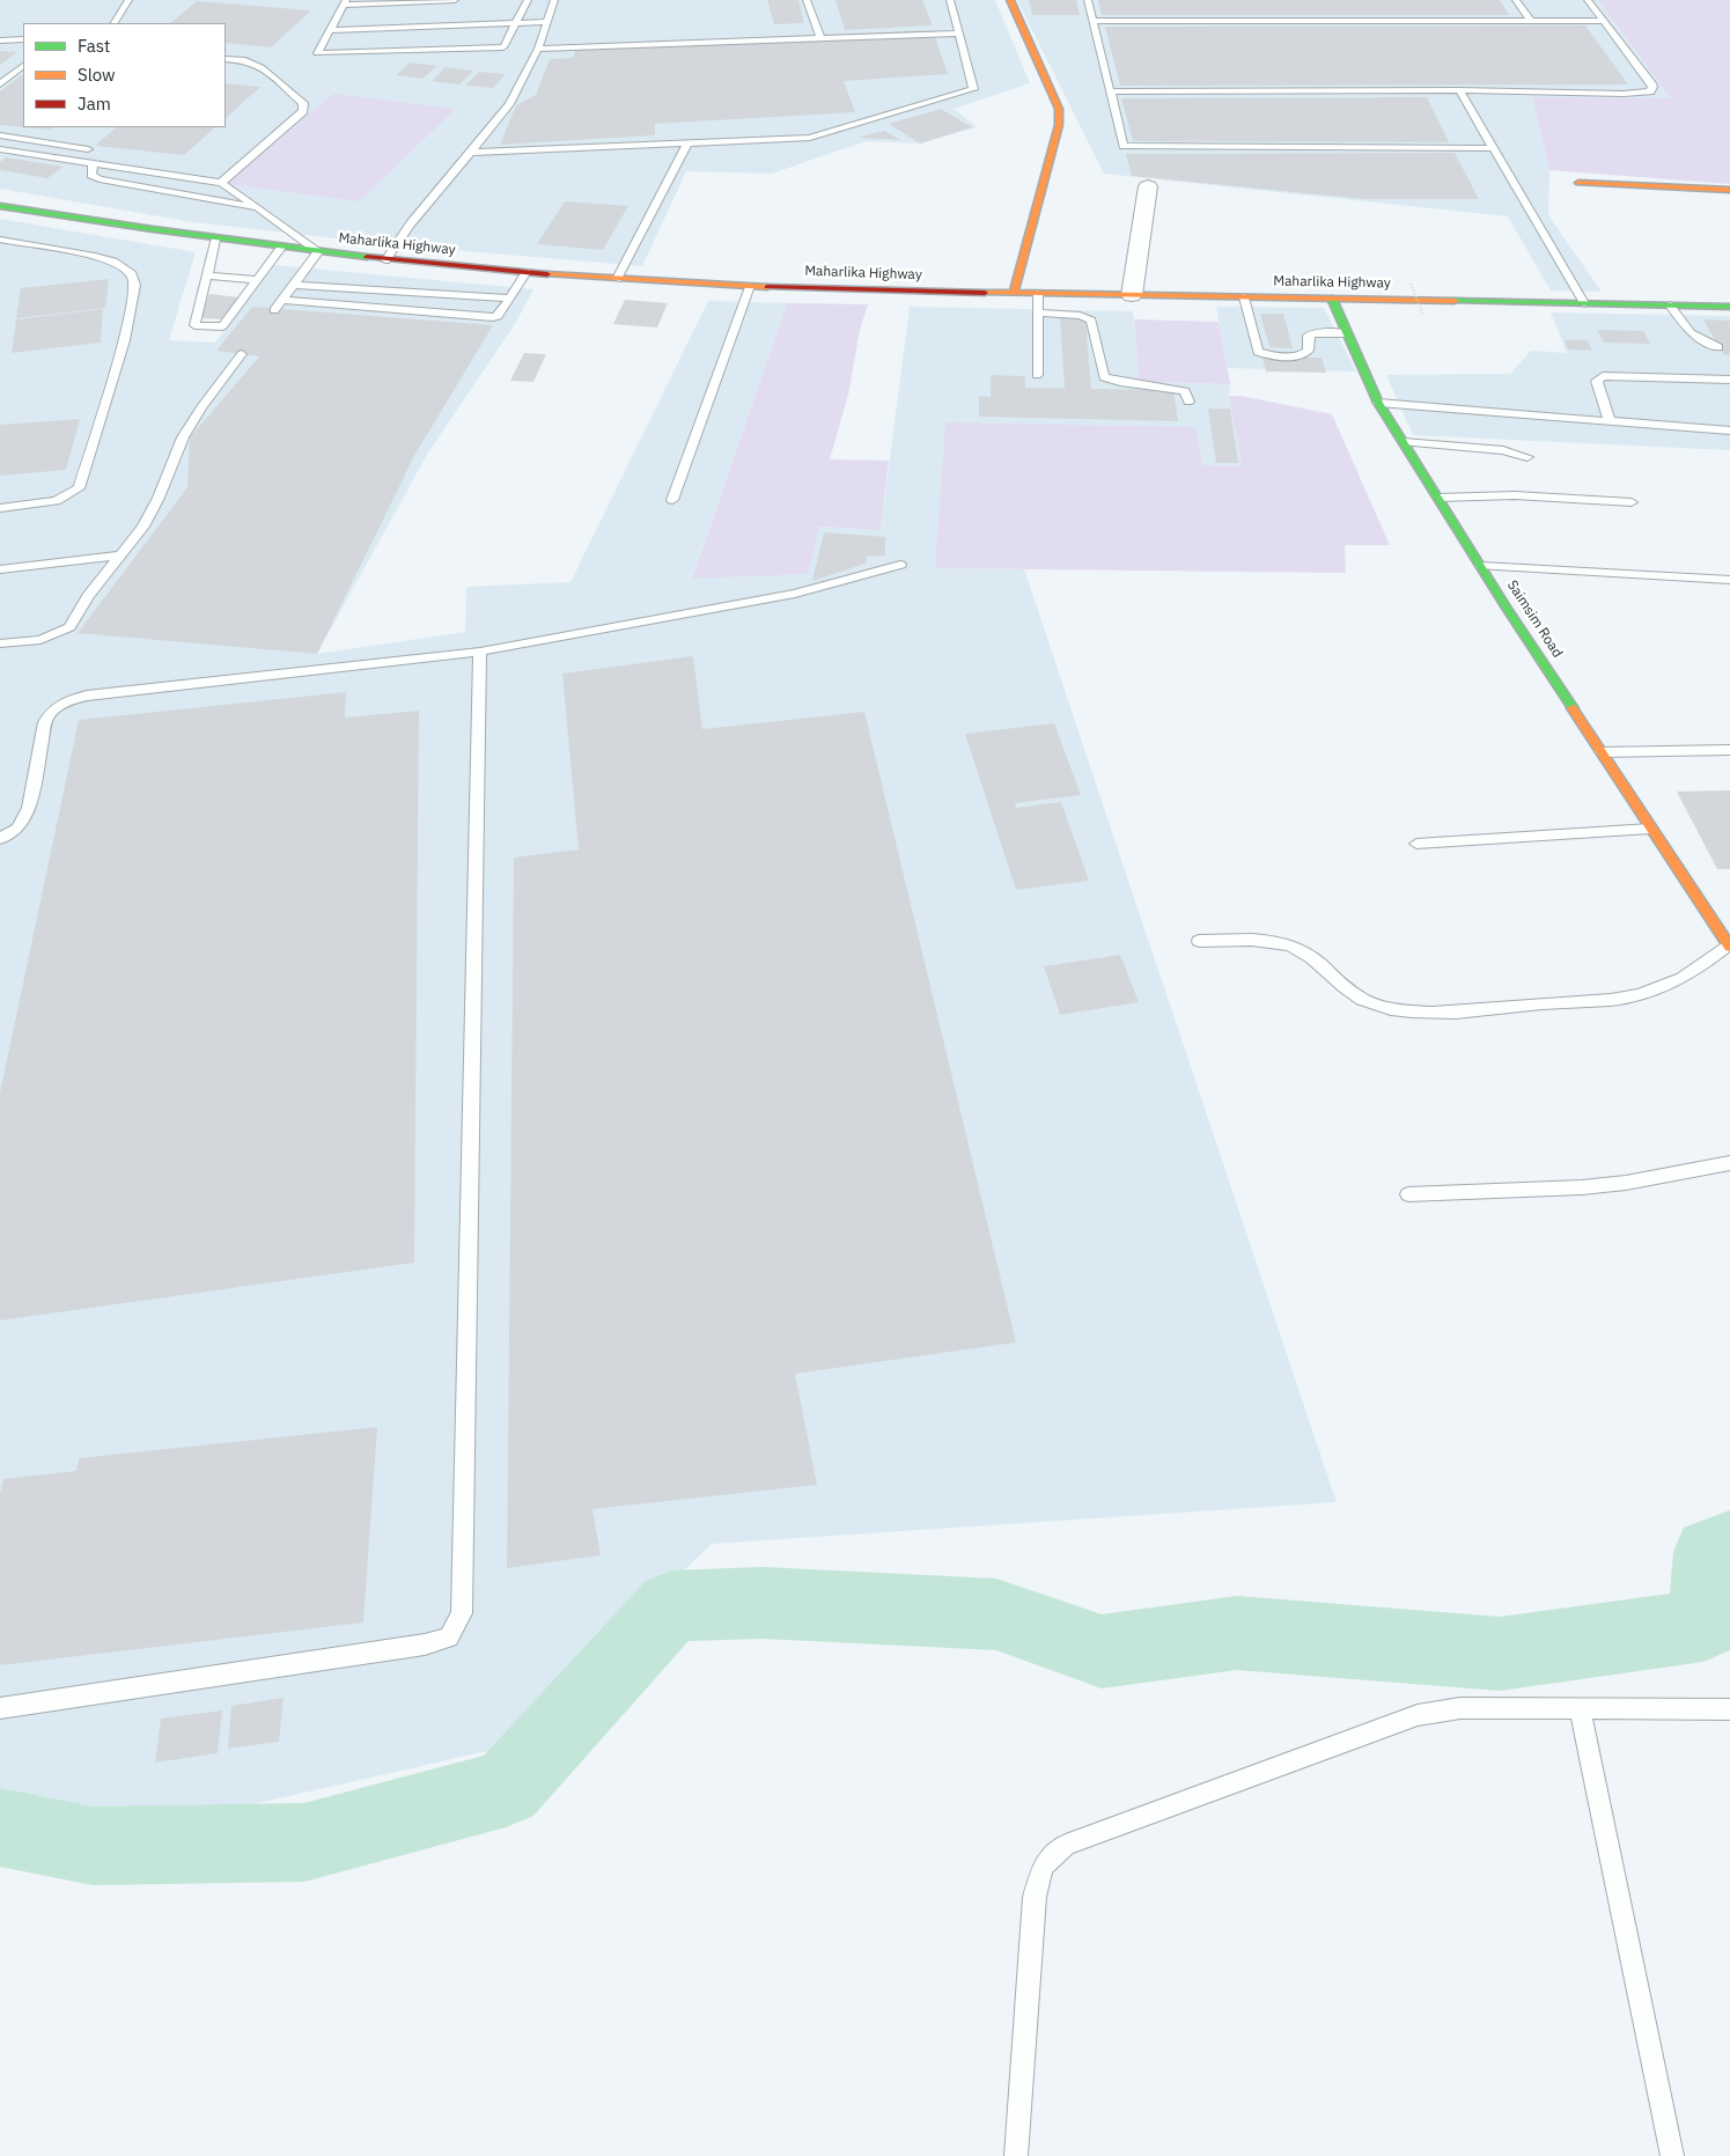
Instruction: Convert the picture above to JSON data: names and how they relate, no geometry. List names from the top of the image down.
{
  "streets": {
    "main road": ["Maharlika Highway", "Saimsim Road"]
  },
  "crossings": [
    ["Maharlika Highway", "Saimsim Road"]
  ],
  "legend": ["Fast", "Slow", "Jam"]
}
